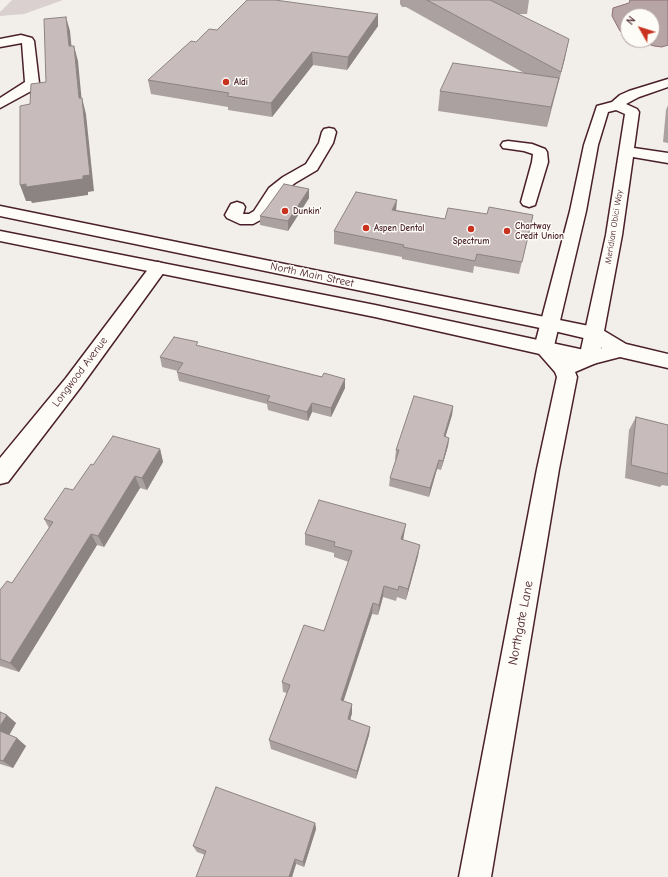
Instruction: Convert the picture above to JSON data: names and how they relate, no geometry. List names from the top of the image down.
{
  "streets": {
    "street": [
      "Meridian Obici Way",
      "North Main Street",
      "Longwood Avenue",
      "Northgate Lane"
    ]
  },
  "crossings": [
    ["Meridian Obici Way", "North Main Street"],
    ["North Main Street", "Longwood Avenue"]
  ],
  "places": [
    "Aldi",
    "Dunkin'",
    "Aspen Dental",
    "Spectrum",
    "Chartway Credit Union"
  ],
  "north": "top left"
}
